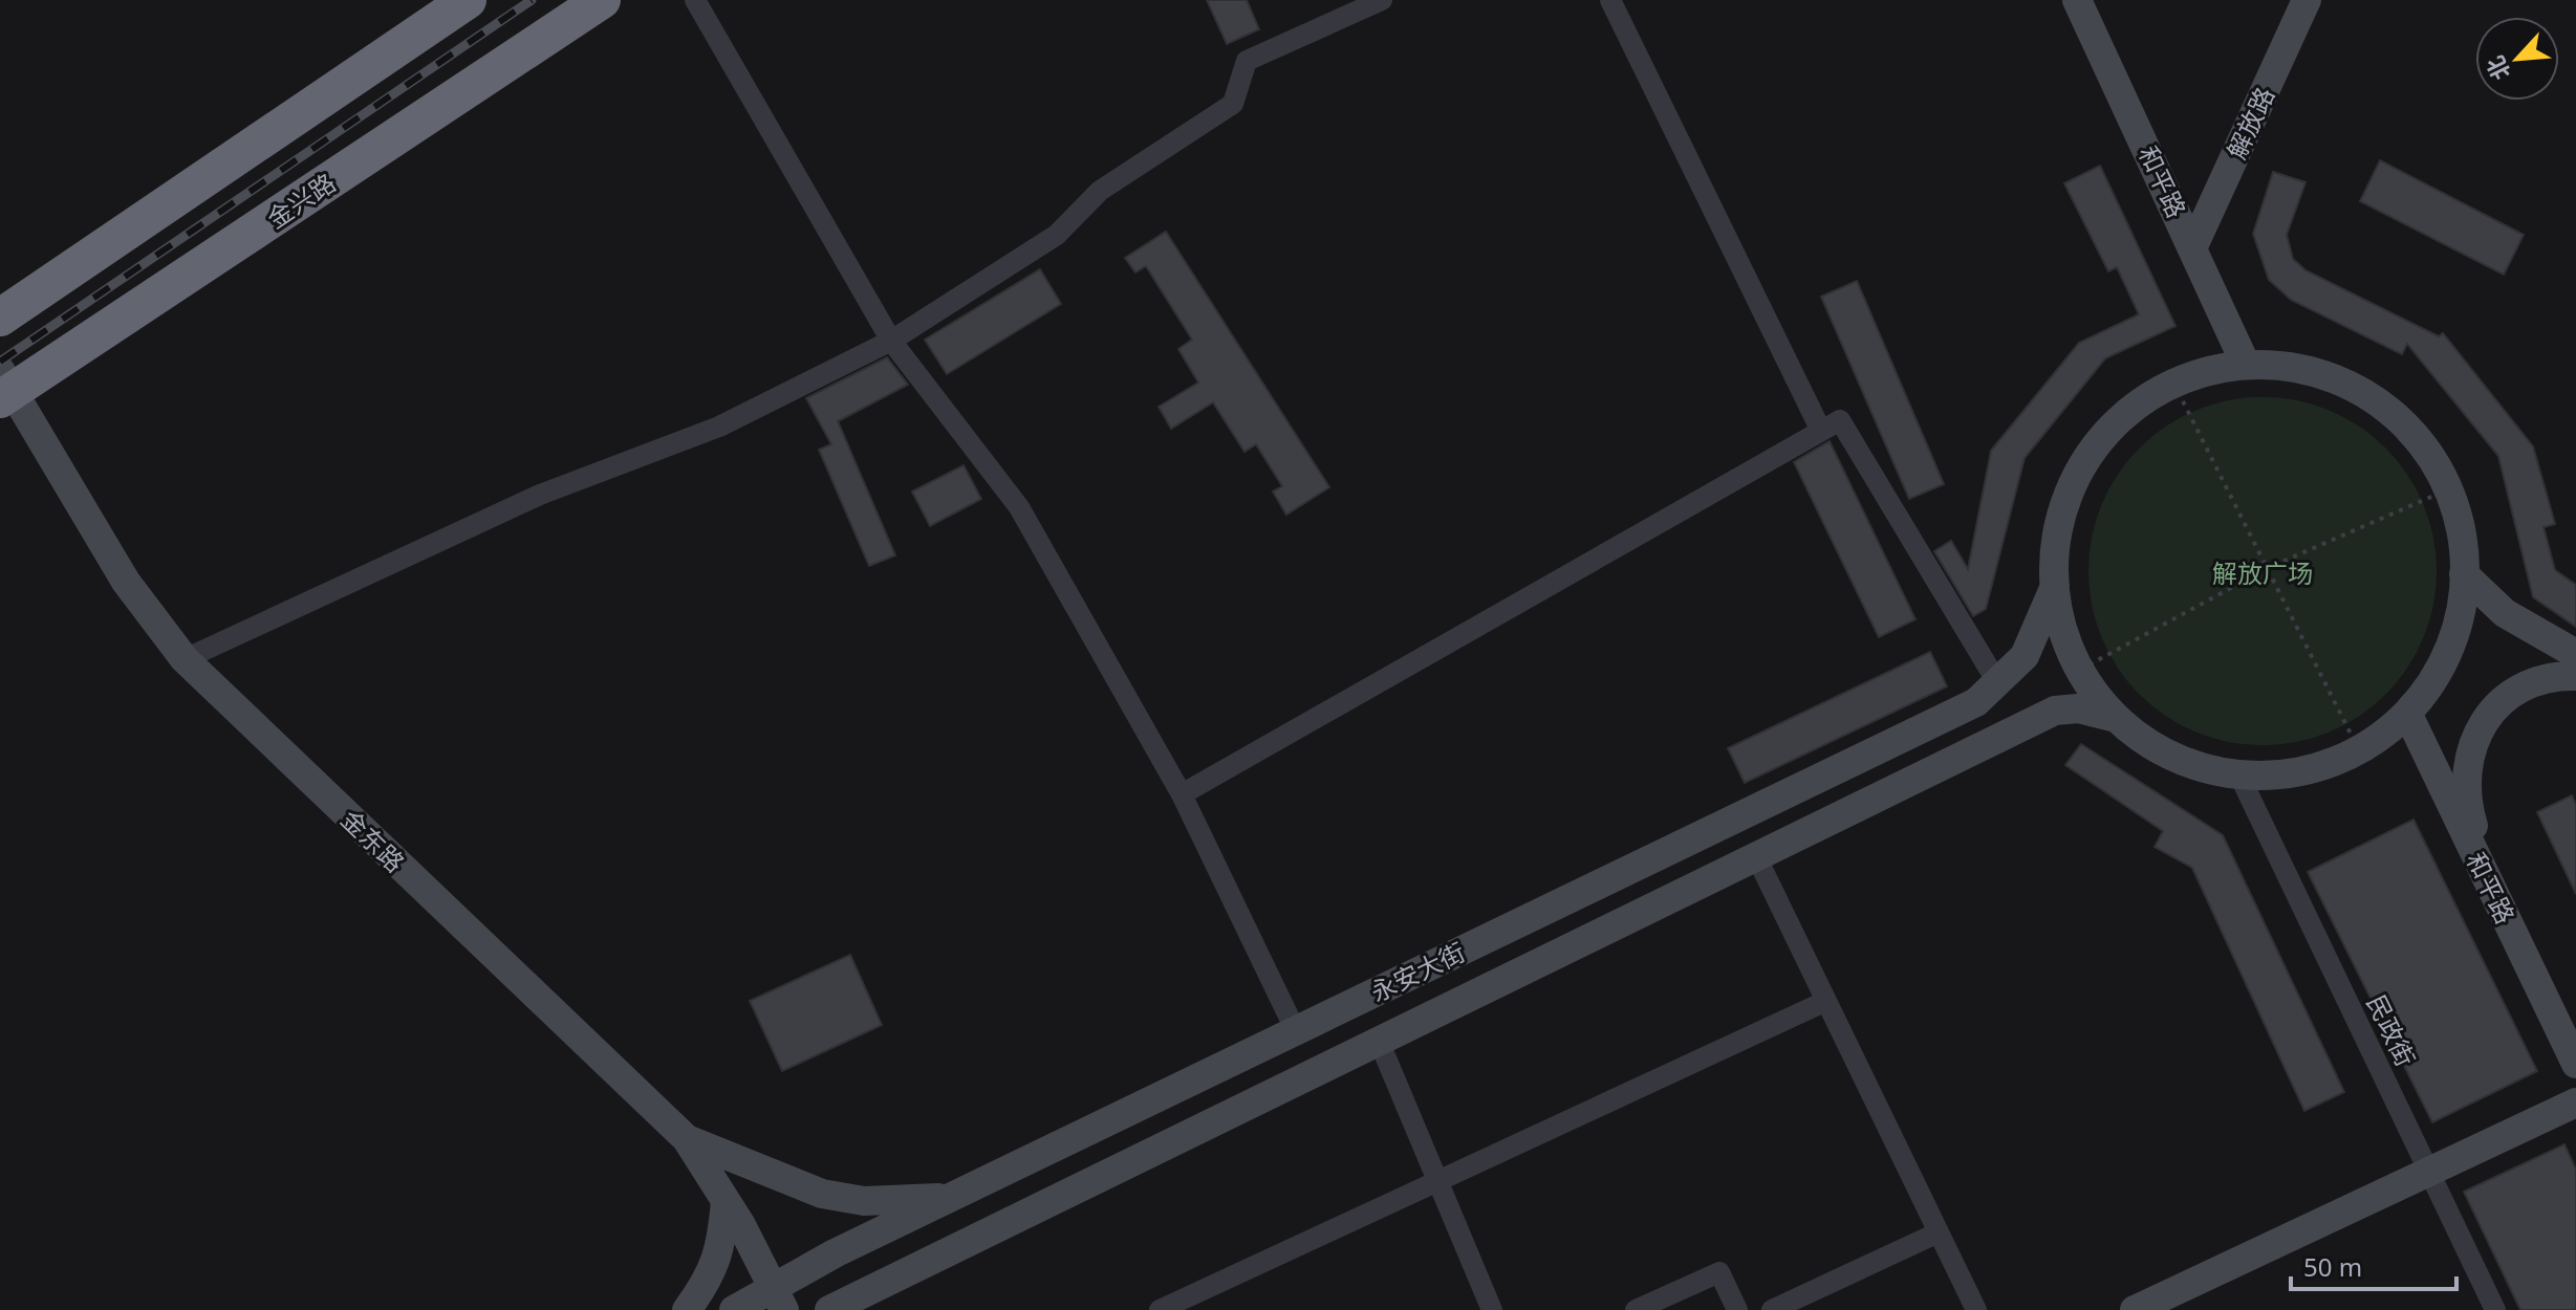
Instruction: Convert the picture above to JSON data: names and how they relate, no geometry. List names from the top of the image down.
{
  "streets": {
    "highway": ["金兴路"],
    "main road": [
      "解放路",
      "和平路",
      "金东路",
      "永安大街"
    ],
    "street": ["民政街"]
  },
  "crossings": [
    ["解放路", "和平路"],
    ["金兴路", "金东路"],
    ["金东路", "永安大街"]
  ],
  "parks": ["解放广场"],
  "scale_bar": "50 m",
  "north": "bottom left"
}
